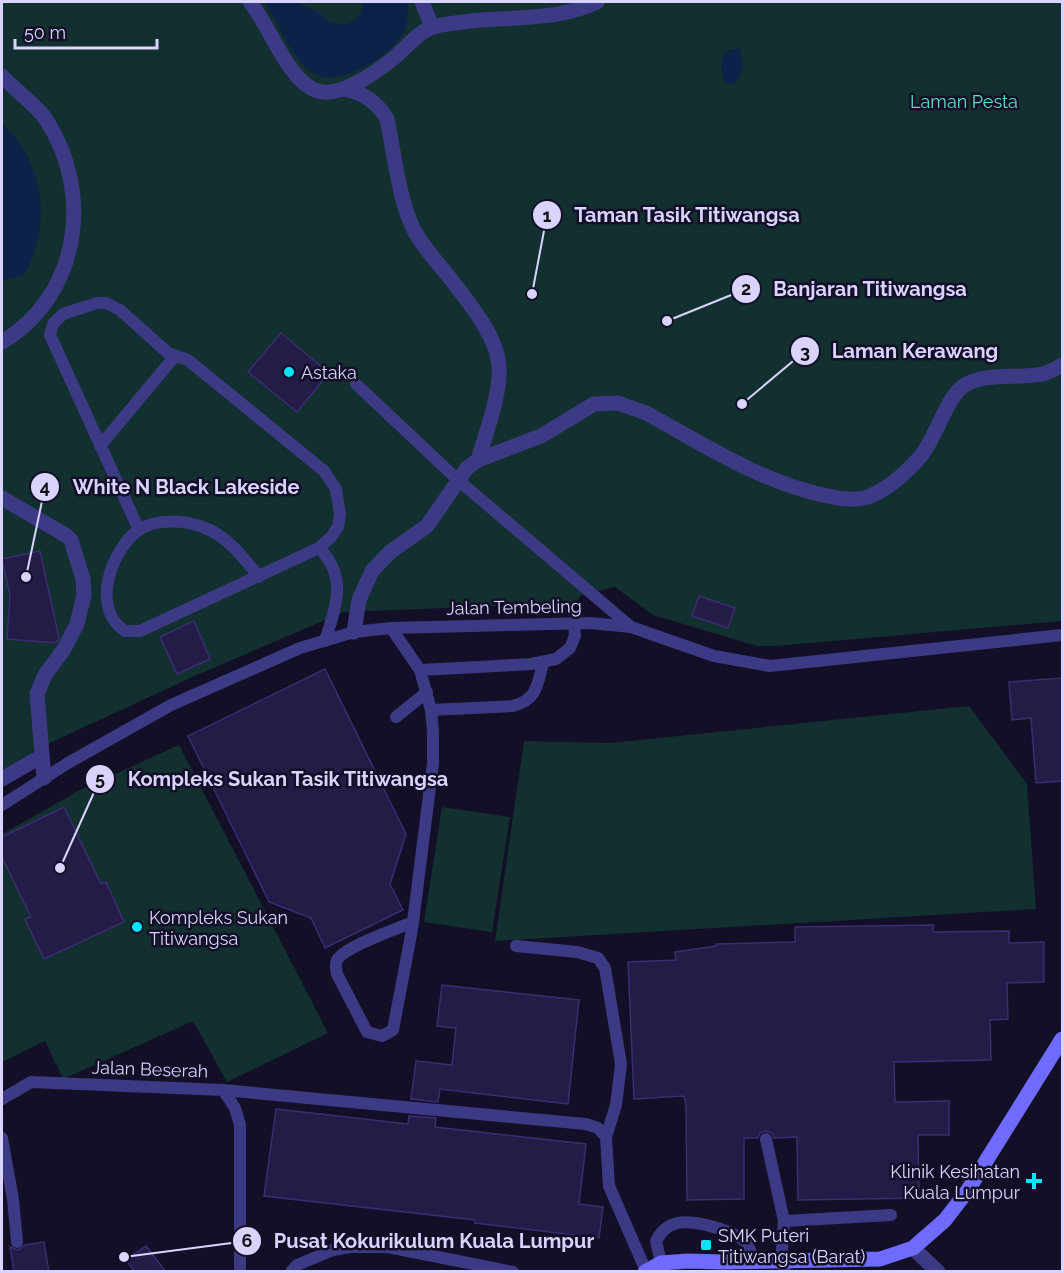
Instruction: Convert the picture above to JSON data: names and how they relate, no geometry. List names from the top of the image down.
{
  "streets": {
    "lane": ["Jalan Tembeling", "Jalan Beserah"]
  },
  "parks": ["Laman Pesta"],
  "places": {
    "other": [
      "Taman Tasik Titiwangsa",
      "Banjaran Titiwangsa",
      "Astaka",
      "Laman Kerawang",
      "White N Black Lakeside",
      "Kompleks Sukan Tasik Titiwangsa",
      "Kompleks Sukan Titiwangsa",
      "Pusat Kokurikulum Kuala Lumpur"
    ],
    "health": ["Klinik Kesihatan Kuala Lumpur"],
    "transit": ["SMK Puteri Titiwangsa (Barat)"]
  },
  "scale_bar": "50 m"
}
